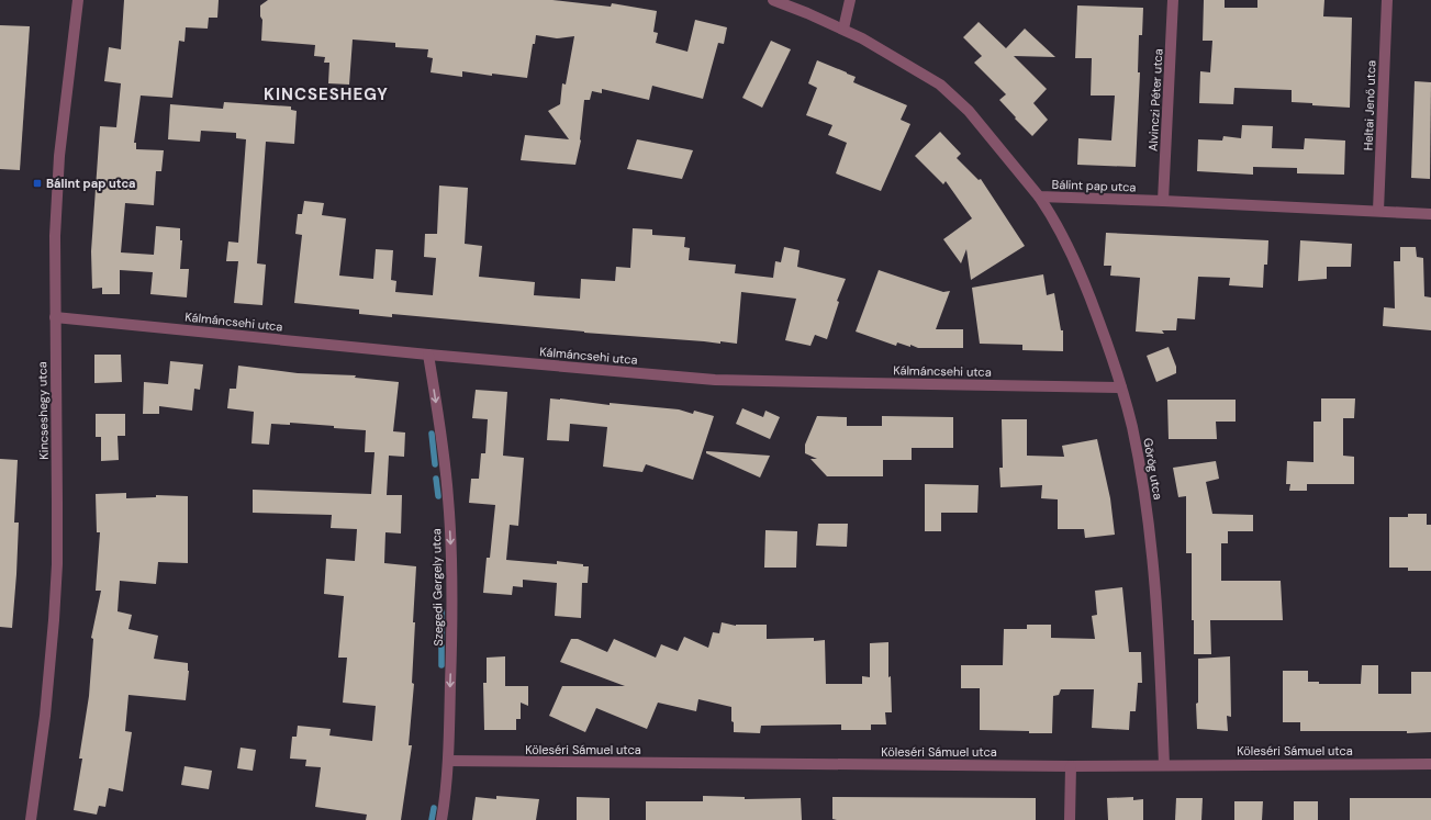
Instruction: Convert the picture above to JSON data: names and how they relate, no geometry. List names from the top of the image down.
{
  "streets": {
    "street": [
      "Alvinczi Péter utca",
      "Heltai Jenő utca",
      "Bálint pap utca",
      "Kálmáncsehi utca",
      "Kincseshegy utca",
      "Görög utca",
      "Szegedi Gergely utca",
      "Köleséri Sámuel utca"
    ]
  },
  "crossings": [
    ["Alvinczi Péter utca", "Bálint pap utca"],
    ["Heltai Jenő utca", "Bálint pap utca"],
    ["Bálint pap utca", "Görög utca"],
    ["Kálmáncsehi utca", "Kincseshegy utca"],
    ["Kálmáncsehi utca", "Görög utca"],
    ["Kálmáncsehi utca", "Szegedi Gergely utca"],
    ["Görög utca", "Köleséri Sámuel utca"],
    ["Szegedi Gergely utca", "Köleséri Sámuel utca"]
  ],
  "one_way": ["Szegedi Gergely utca"],
  "districts": ["KINCSESHEGY"],
  "places": {
    "transit": ["Bálint pap utca"]
  }
}
